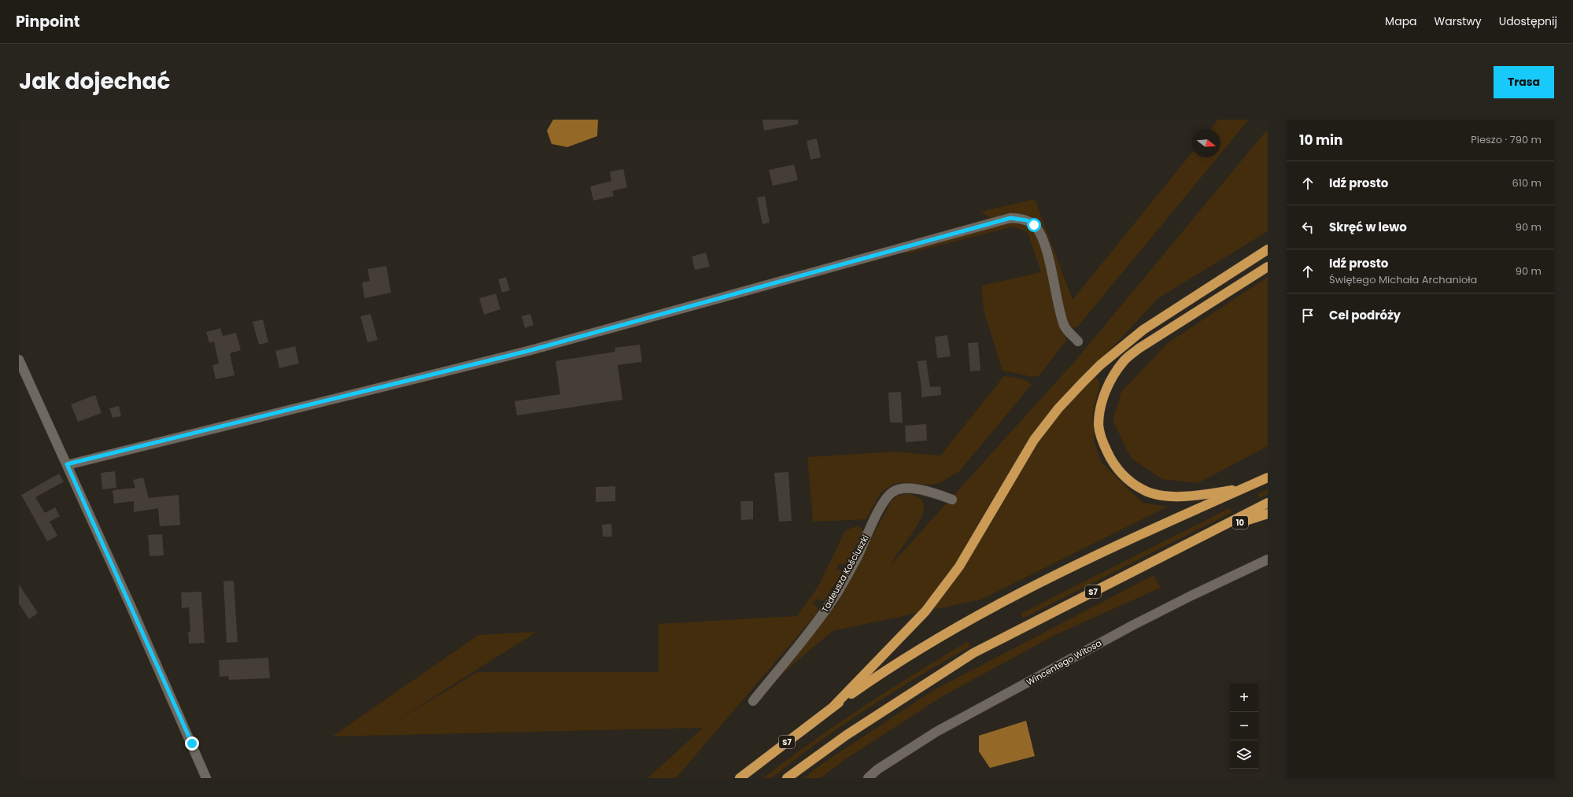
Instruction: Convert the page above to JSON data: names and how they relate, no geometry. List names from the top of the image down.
{
  "streets": {
    "highway": ["10", "S7"],
    "street": ["Tadeusza Kościuszki", "Wincentego Witosa"]
  },
  "crossings": [
    ["10", "S7"]
  ],
  "north": "right",
  "page": {
    "header": "Pinpoint",
    "nav": ["Mapa", "Warstwy", "Udostępnij"],
    "title": "Jak dojechać",
    "buttons": "Trasa",
    "heading": ["10 min", "Pieszo · 790 m"],
    "list": [
      ["Idź prosto", "610 m"],
      ["Skręć w lewo", "90 m"],
      ["Idź prosto", "Świętego Michała Archanioła", "90 m"],
      "Cel podróży"
    ],
    "map_buttons": ["+", "−"]
  }
}
